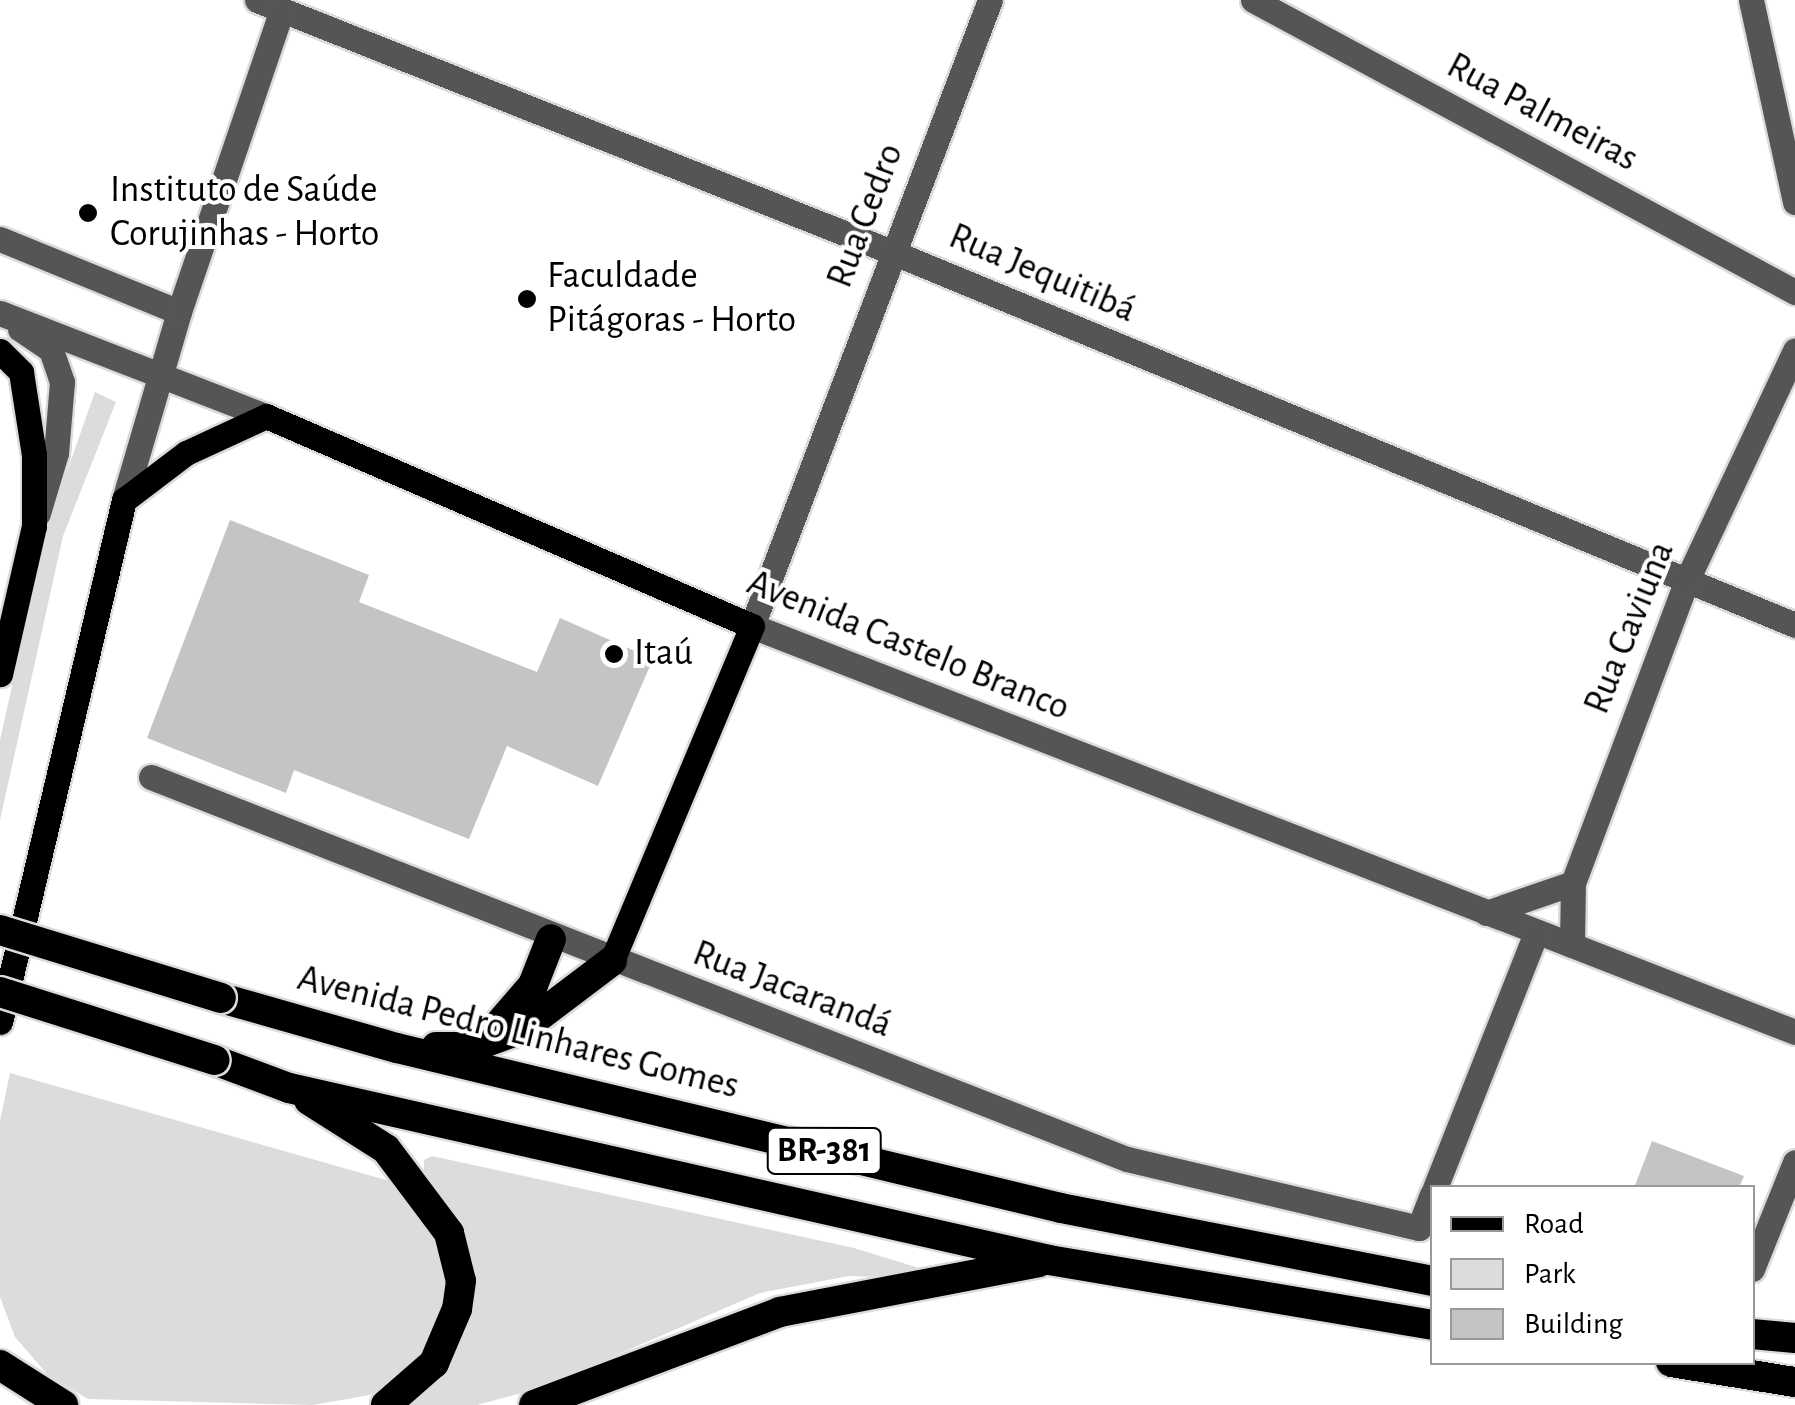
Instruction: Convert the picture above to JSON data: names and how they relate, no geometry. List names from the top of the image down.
{
  "streets": {
    "highway": ["Avenida Pedro Linhares Gomes", "BR-381"],
    "main road": ["Rua Cedro", "Avenida Castelo Branco"],
    "street": [
      "Rua Palmeiras",
      "Rua Jequitibá",
      "Rua Caviuna",
      "Rua Jacarandá"
    ]
  },
  "crossings": [
    ["Rua Cedro", "Rua Jequitibá"],
    ["Rua Cedro", "Avenida Castelo Branco"],
    ["Rua Cedro", "Rua Jacarandá"],
    ["Rua Jequitibá", "Rua Caviuna"],
    ["Rua Caviuna", "Avenida Castelo Branco"]
  ],
  "places": ["Instituto de Saúde Corujinhas - Horto", "Faculdade Pitágoras - Horto", "Itaú"],
  "legend": ["Road", "Park", "Building"]
}
